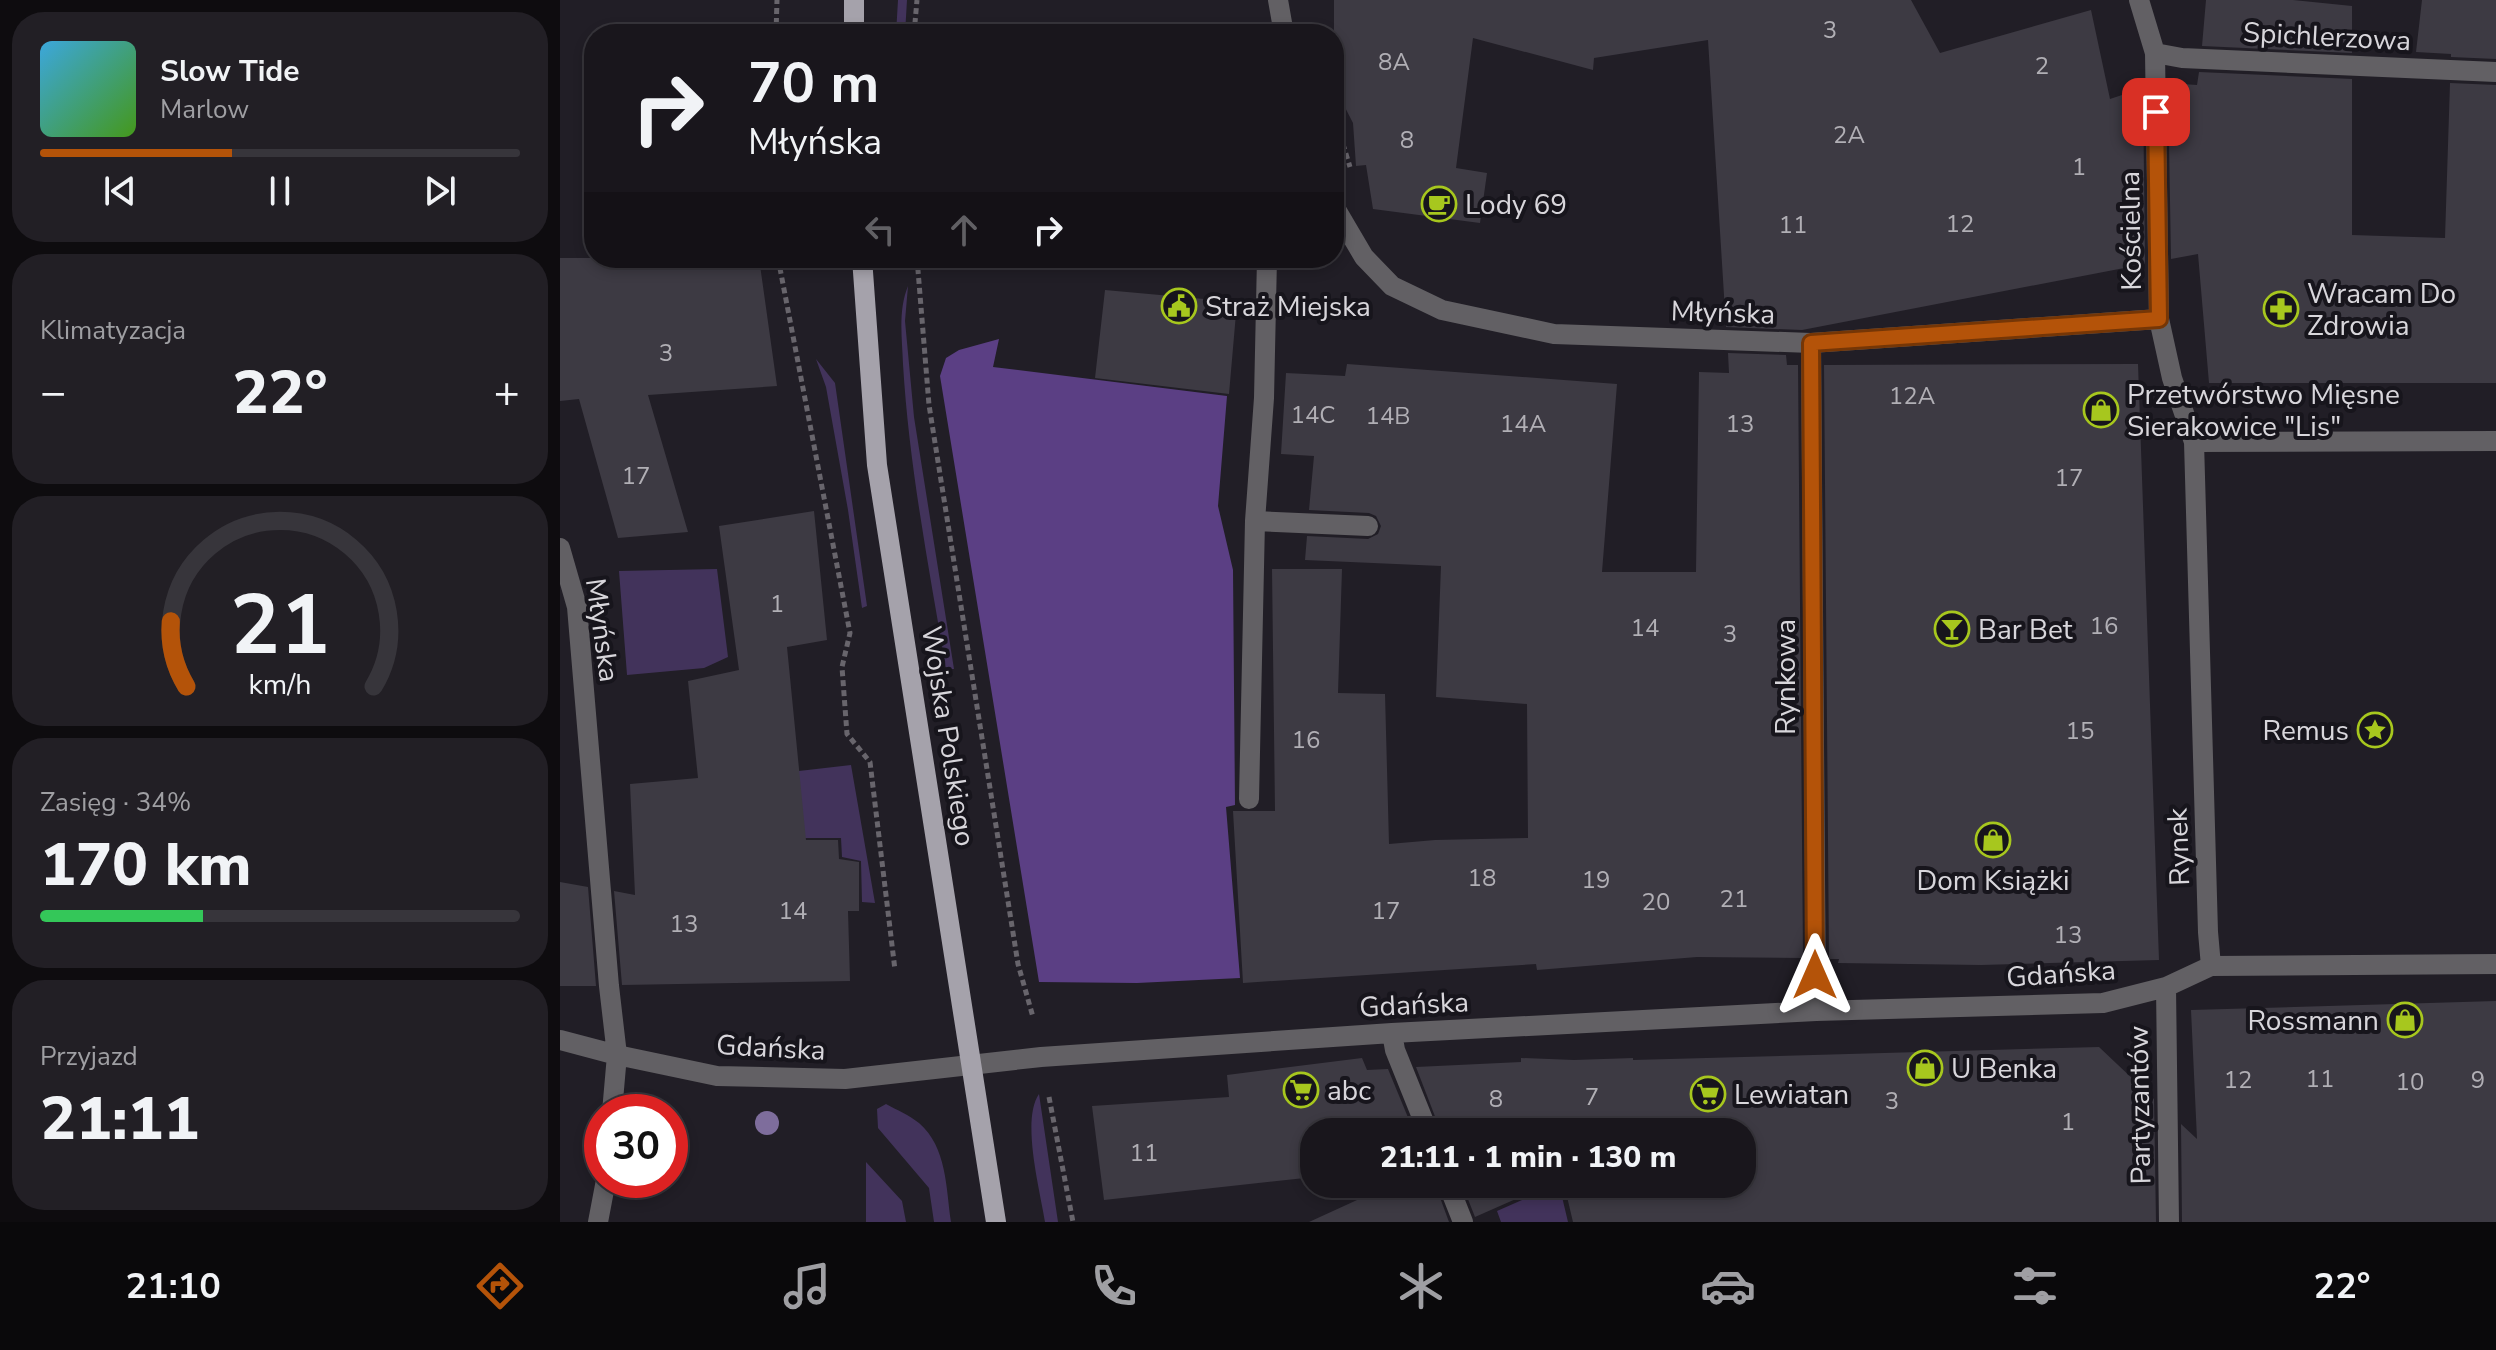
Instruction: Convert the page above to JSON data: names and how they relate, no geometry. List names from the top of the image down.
{
  "streets": {
    "main road": ["Wojska Polskiego"],
    "street": [
      "Spichlerzowa",
      "Kościelna",
      "Młyńska",
      "Rynkowa",
      "Rynek",
      "Gdańska",
      "Partyzantów"
    ]
  },
  "crossings": [
    ["Spichlerzowa", "Kościelna"],
    ["Kościelna", "Młyńska"],
    ["Kościelna", "Rynek"],
    ["Młyńska", "Rynkowa"],
    ["Młyńska", "Rynek"],
    ["Młyńska", "Gdańska"],
    ["Rynkowa", "Gdańska"],
    ["Wojska Polskiego", "Gdańska"],
    ["Rynek", "Gdańska"],
    ["Gdańska", "Partyzantów"]
  ],
  "places": {
    "cafe": ["Lody 69"],
    "public building": ["Straż Miejska"],
    "pharmacy": ["Wracam Do Zdrowia"],
    "shop": [
      "Przetwórstwo Mięsne Sierakowice \"Lis\"",
      "Dom Książki",
      "Rossmann",
      "U Benka"
    ],
    "bar": ["Bar Bet"],
    "place": ["Remus"],
    "supermarket": ["abc", "Lewiatan"]
  },
  "house_numbers": [
    "3",
    "8A",
    "2",
    "2A",
    "8",
    "1",
    "12",
    "11",
    "3",
    "12A",
    "14C",
    "14B",
    "14A",
    "13",
    "17",
    "17",
    "1",
    "16",
    "14",
    "3",
    "15",
    "16",
    "18",
    "19",
    "21",
    "20",
    "14",
    "17",
    "13",
    "13",
    "11",
    "12",
    "9",
    "10",
    "7",
    "8",
    "3",
    "1",
    "11"
  ],
  "page": {
    "turn": ["70 m", "Młyńska"],
    "song": ["Slow Tide", "Marlow"],
    "tile": [
      "Klimatyzacja",
      ["Zasięg · 34%", "170 km"],
      ["Przyjazd", "21:11"]
    ],
    "heat": ["−", "22°", "+"],
    "limit": "30",
    "trip": "21:11 · 1 min · 130 m",
    "tabs": ["21:10", "22°"],
    "gauge": ["21", "km/h"]
  }
}
